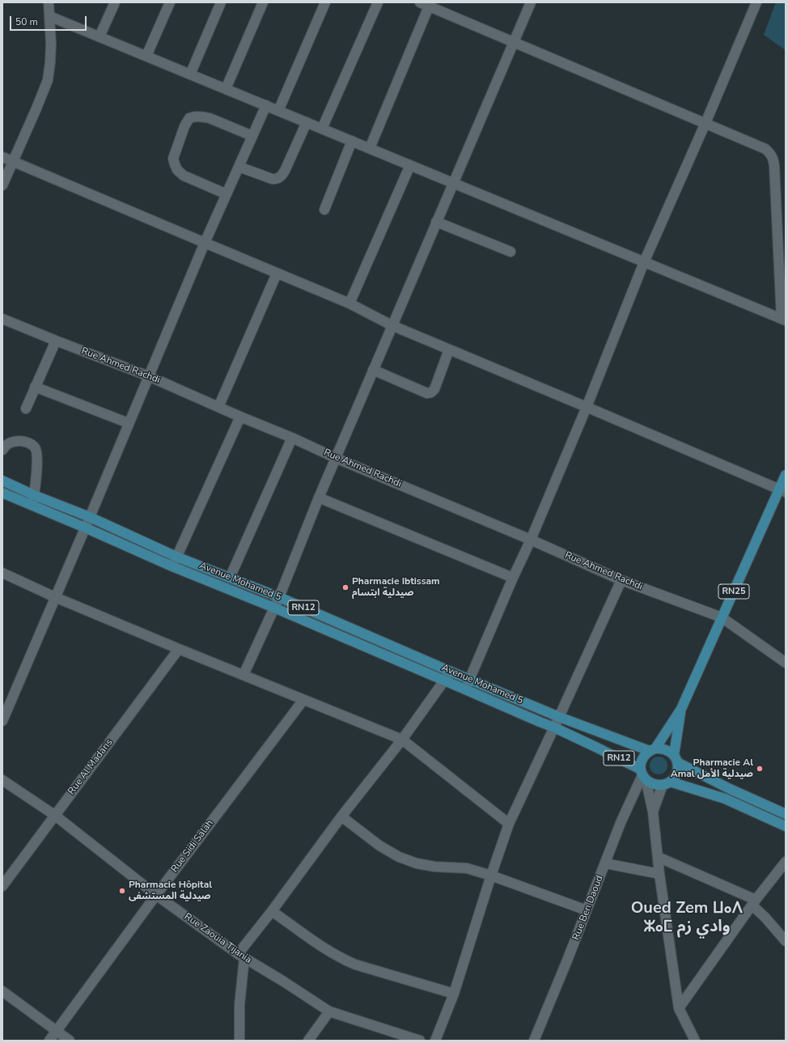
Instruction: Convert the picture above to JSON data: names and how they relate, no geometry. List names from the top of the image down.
{
  "streets": {
    "main road": ["Avenue Mohamed 5", "RN25", "RN12"],
    "street": [
      "Rue Ahmed Rachdi",
      "Rue Al Madaris",
      "Rue Sidi Salah",
      "Rue Ben Daoud",
      "Rue Zaouia Tijania"
    ]
  },
  "crossings": [
    ["Rue Ahmed Rachdi", "RN25"],
    ["Avenue Mohamed 5", "RN25"],
    ["Avenue Mohamed 5", "Rue Ben Daoud"],
    ["RN25", "Rue Ben Daoud"],
    ["Rue Al Madaris", "Rue Zaouia Tijania"],
    ["Rue Sidi Salah", "Rue Zaouia Tijania"]
  ],
  "districts": ["Oued Zem ⵡⴰⴷ ⵣⴰⵎ وادي زم"],
  "places": ["Pharmacie Ibtissam صيدلية ابتسام", "Pharmacie Al Amal صيدلية الأمل", "Pharmacie Hôpital صيدلية المستشفى"],
  "scale_bar": "50 m"
}
